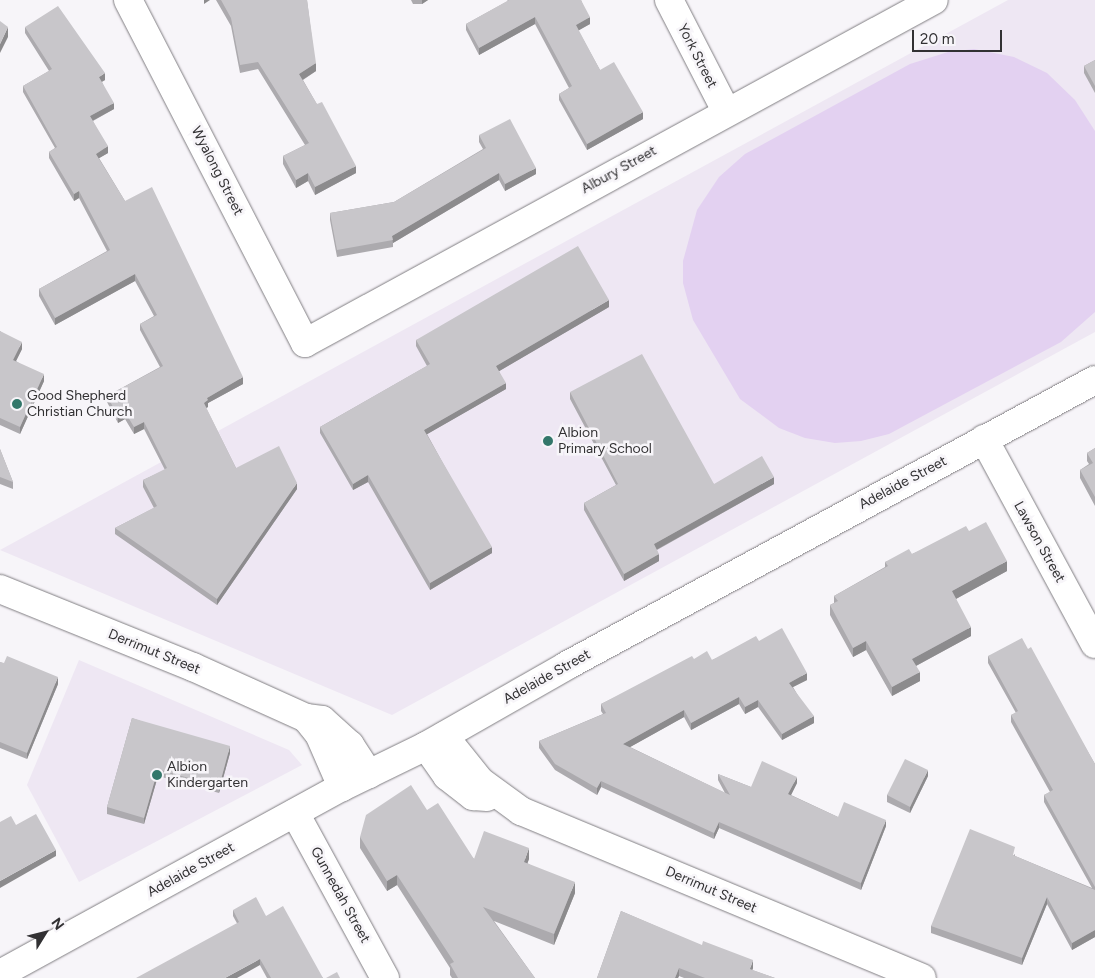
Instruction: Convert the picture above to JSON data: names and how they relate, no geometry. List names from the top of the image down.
{
  "streets": {
    "street": [
      "York Street",
      "Albury Street",
      "Wyalong Street",
      "Adelaide Street",
      "Lawson Street",
      "Derrimut Street",
      "Gunnedah Street"
    ]
  },
  "crossings": [
    ["York Street", "Albury Street"],
    ["Albury Street", "Wyalong Street"],
    ["Adelaide Street", "Lawson Street"],
    ["Adelaide Street", "Derrimut Street"],
    ["Adelaide Street", "Gunnedah Street"]
  ],
  "places": ["Good Shepherd Christian Church", "Albion Primary School", "Albion Kindergarten"],
  "scale_bar": "20 m",
  "north": "top right"
}
